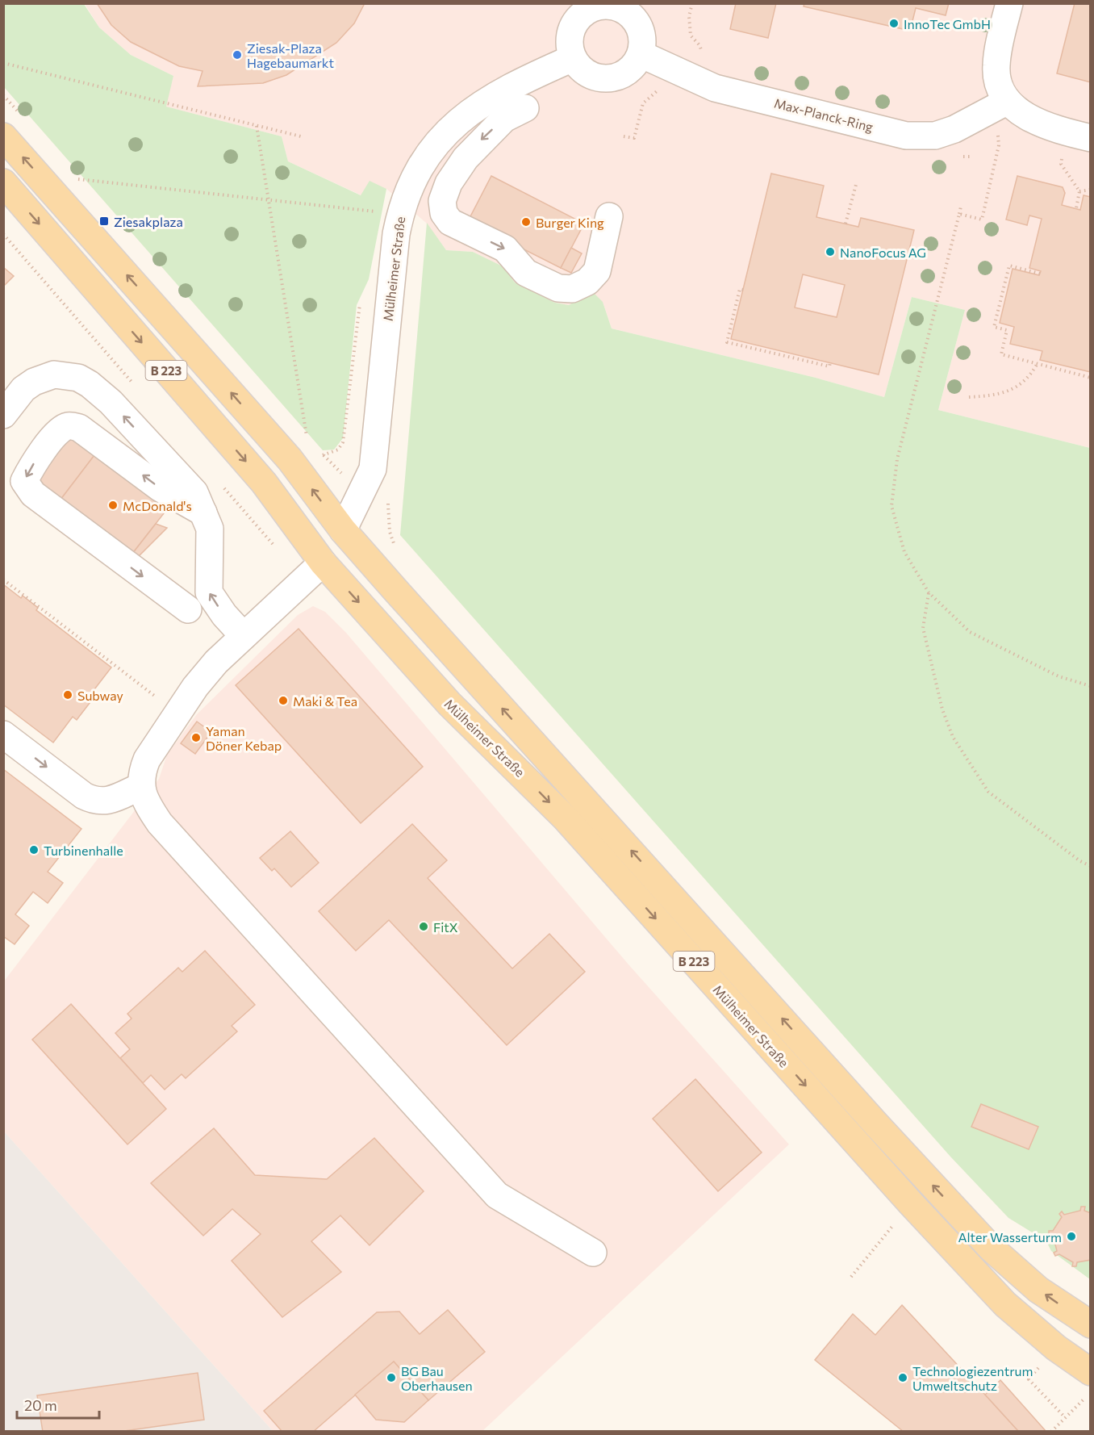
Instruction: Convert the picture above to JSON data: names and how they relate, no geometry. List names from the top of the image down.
{
  "streets": {
    "main road": ["Mülheimer Straße", "B 223"],
    "street": ["Max-Planck-Ring"]
  },
  "crossings": [
    ["Max-Planck-Ring", "Mülheimer Straße"],
    ["Mülheimer Straße", "B 223"]
  ],
  "one_way": ["Mülheimer Straße"],
  "places": {
    "other": [
      "InnoTec GmbH",
      "Ziesak-Plaza Hagebaumarkt",
      "Burger King",
      "NanoFocus AG",
      "McDonald's",
      "Subway",
      "Maki & Tea",
      "Yaman Döner Kebap",
      "Turbinenhalle",
      "FitX",
      "Alter Wasserturm",
      "BG Bau Oberhausen",
      "Technologiezentrum Umweltschutz"
    ],
    "transit": ["Ziesakplaza"]
  },
  "scale_bar": "20 m"
}
